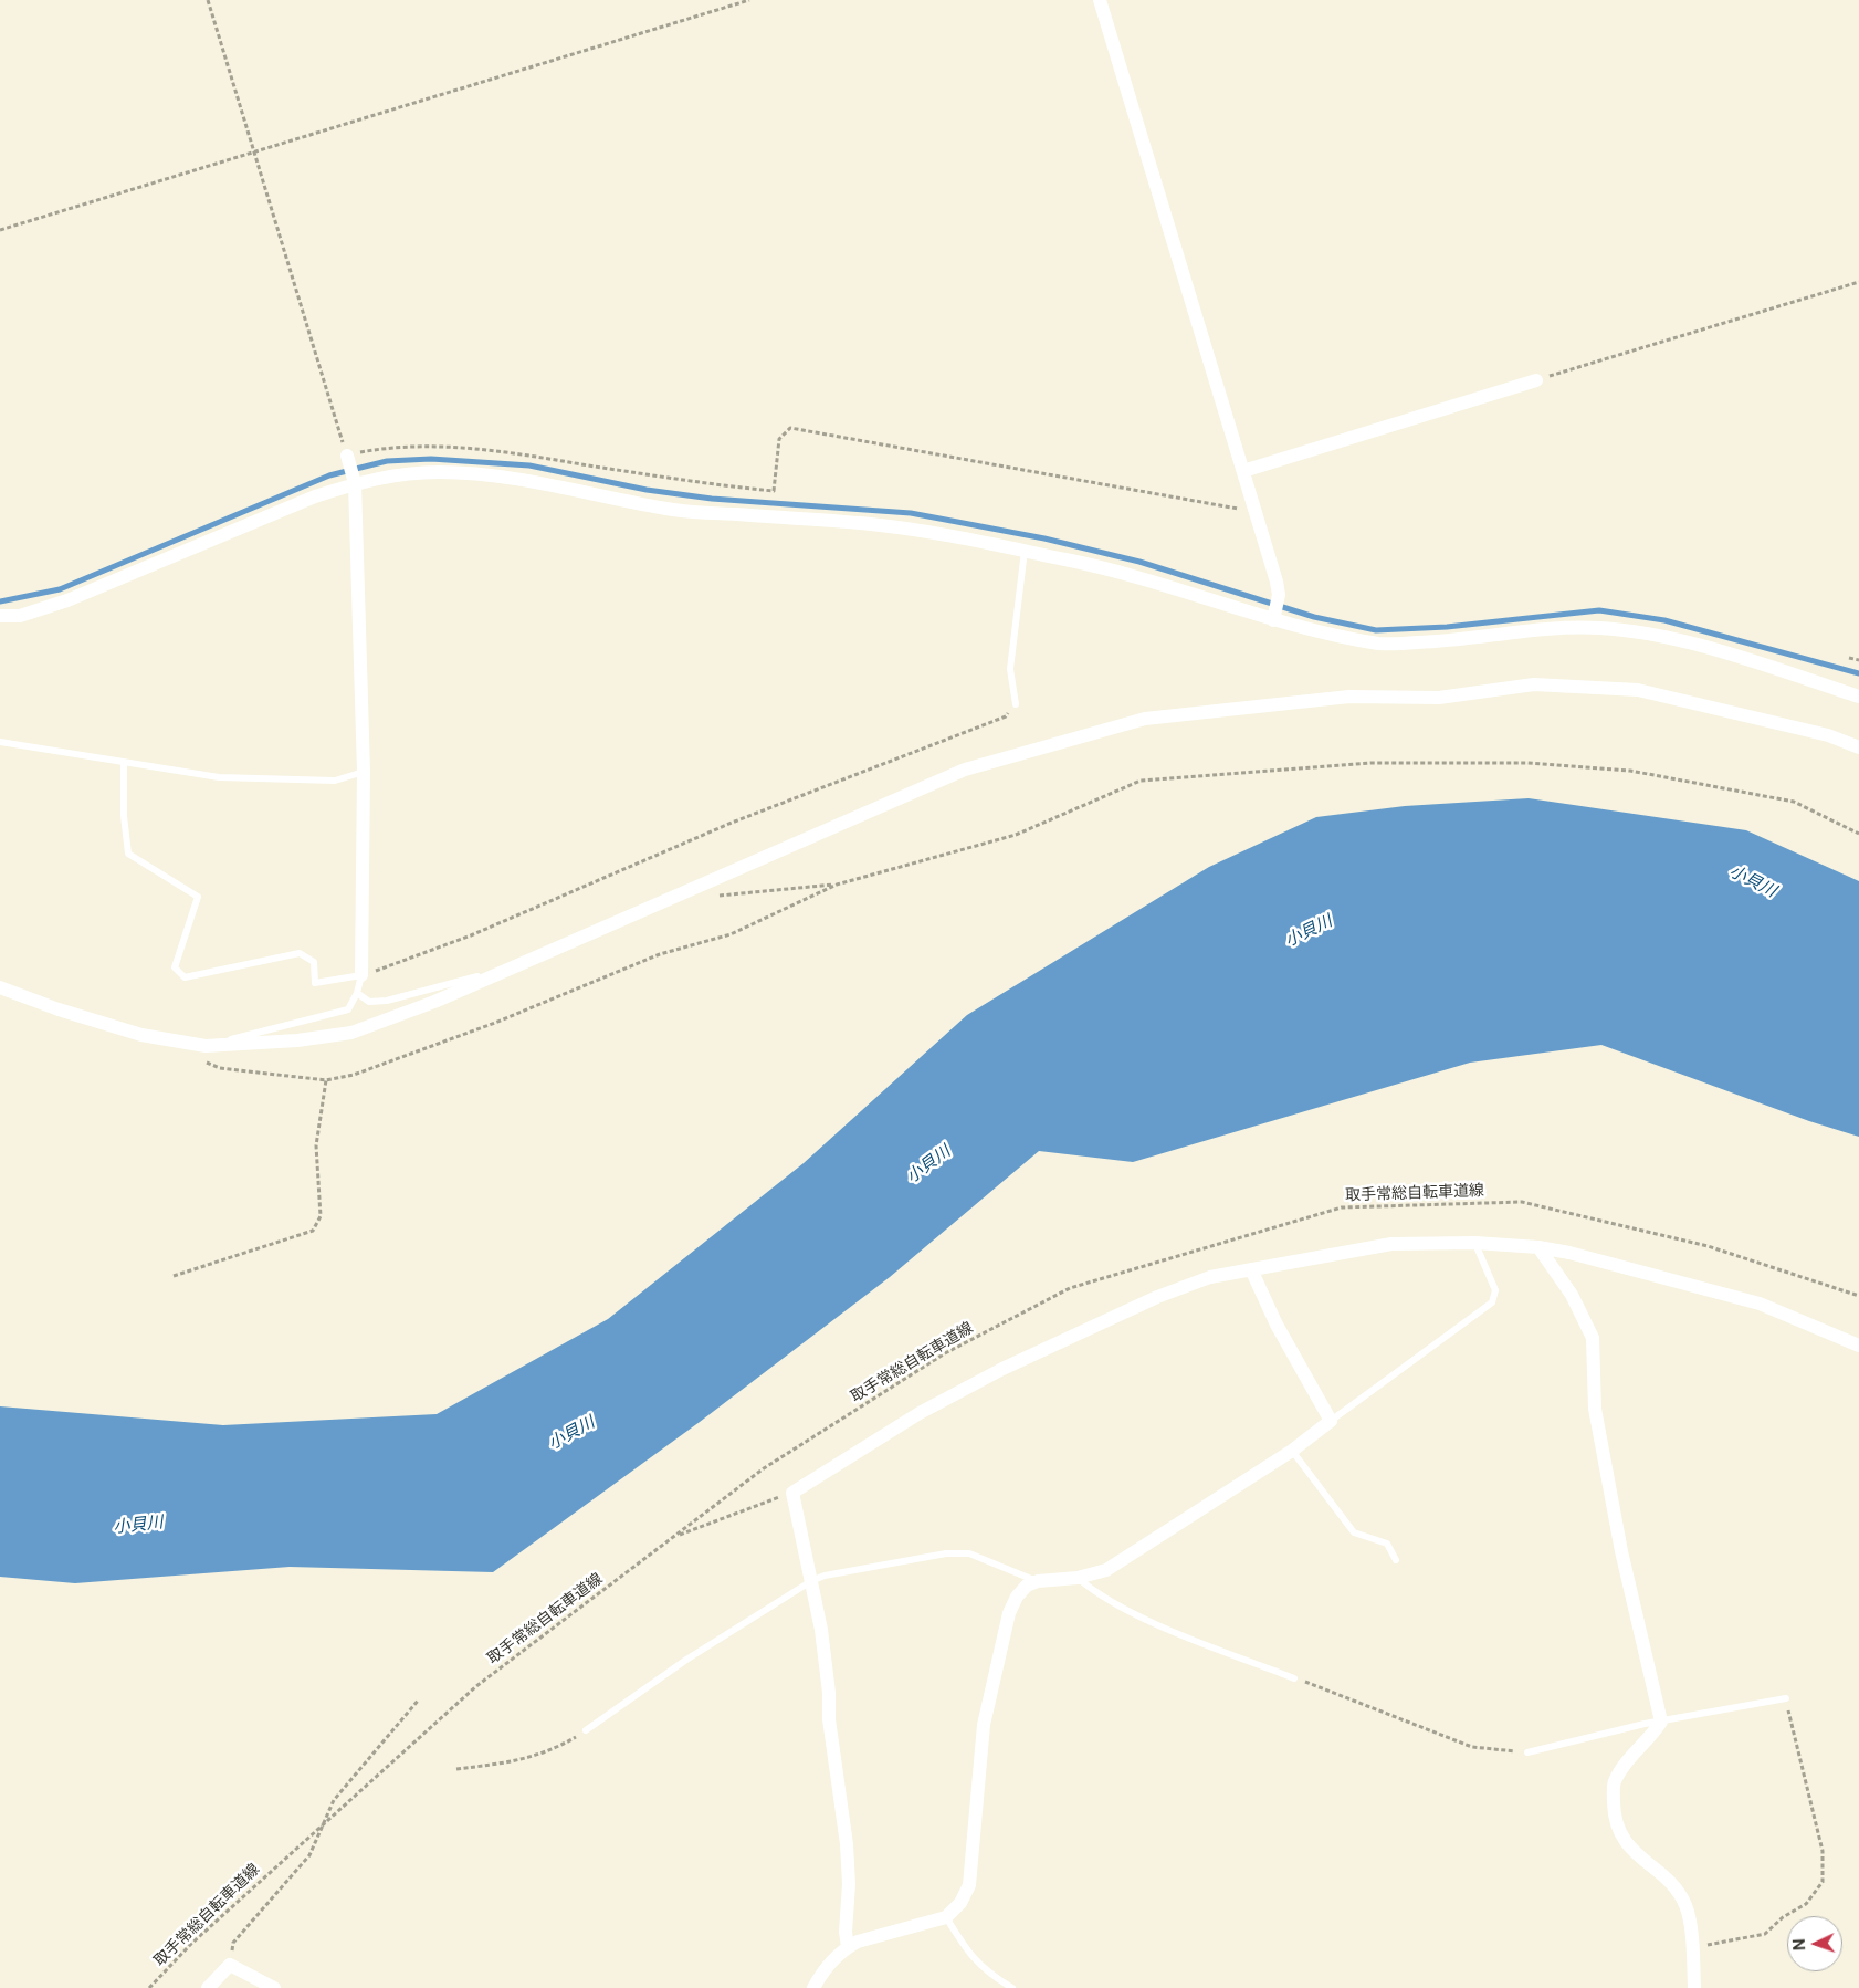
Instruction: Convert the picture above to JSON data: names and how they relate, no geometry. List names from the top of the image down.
{
  "streets": {
    "path": ["取手常総自転車道線"]
  },
  "water": ["小貝川"],
  "north": "left"
}
